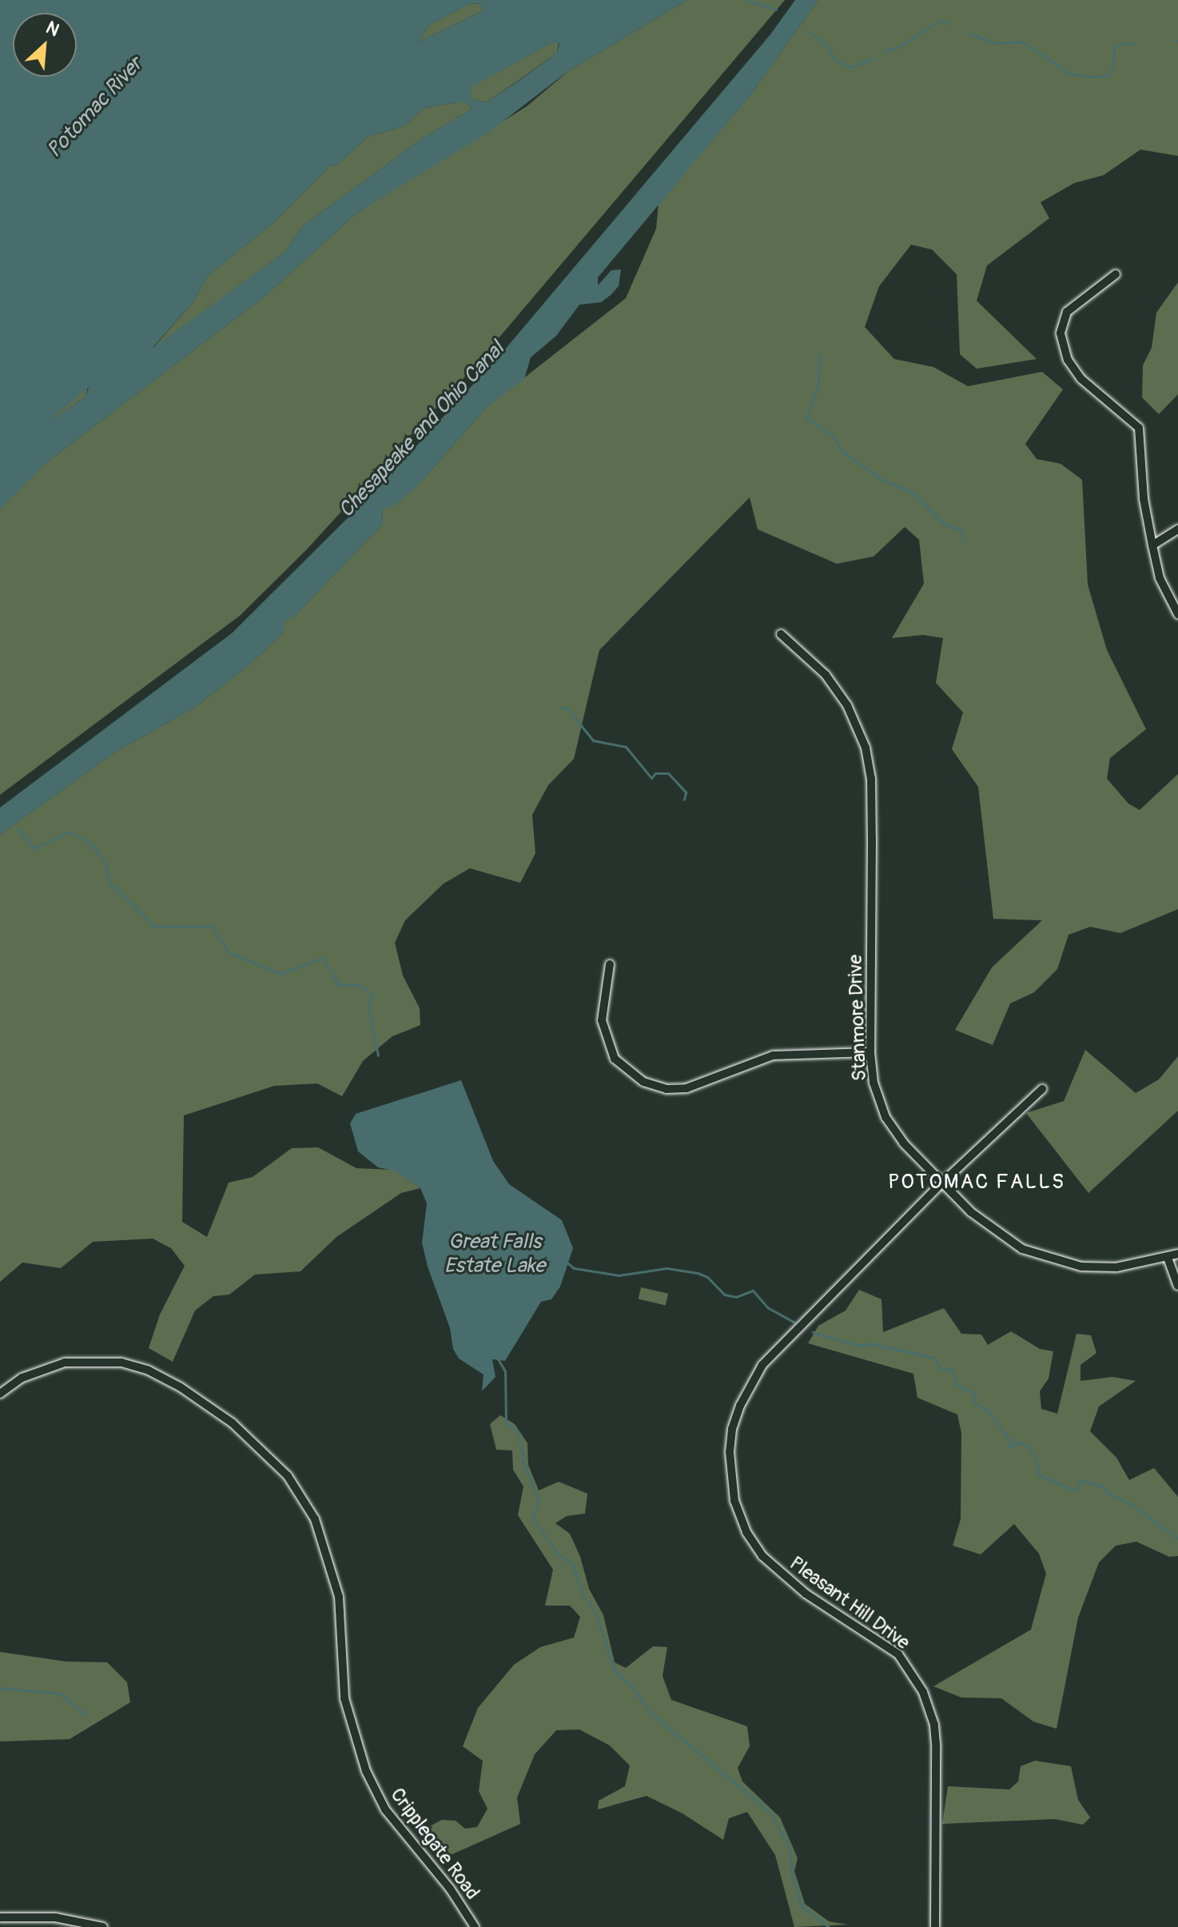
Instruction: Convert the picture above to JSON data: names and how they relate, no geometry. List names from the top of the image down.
{
  "streets": {
    "street": ["Stanmore Drive", "Pleasant Hill Drive", "Cripplegate Road"]
  },
  "crossings": [
    ["Stanmore Drive", "Pleasant Hill Drive"]
  ],
  "districts": ["POTOMAC FALLS"],
  "water": ["Potomac River", "Chesapeake and Ohio Canal", "Great Falls Estate Lake"],
  "north": "top right"
}
